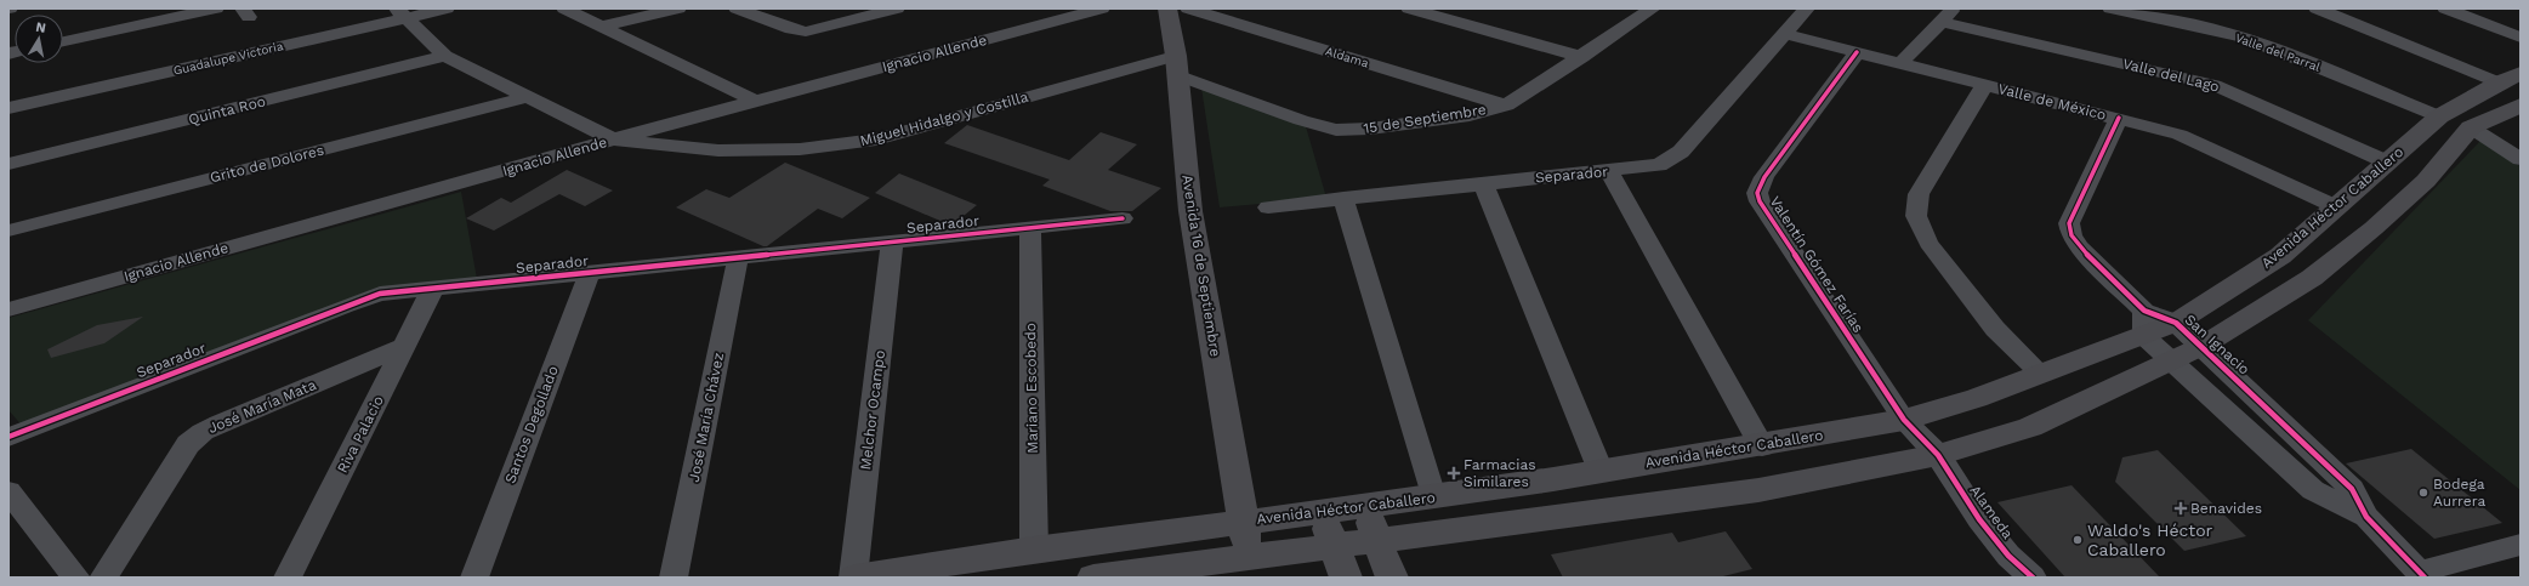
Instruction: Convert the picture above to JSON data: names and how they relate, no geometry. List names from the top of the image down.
{
  "streets": {
    "main road": ["Avenida Héctor Caballero", "Avenida 16 de Septiembre"],
    "street": [
      "Valle del Parral",
      "Ignacio Allende",
      "Aldama",
      "Guadalupe Victoria",
      "Valle del Lago",
      "Valle de México",
      "Quinta Roo",
      "Miguel Hidalgo y Costilla",
      "15 de Septiembre",
      "Grito de Dolores",
      "Separador",
      "Valentín Gómez Farías",
      "San Ignacio",
      "Mariano Escobedo",
      "José María Mata",
      "Melchor Ocampo",
      "José María Chávez",
      "Santos Degollado",
      "Riva Palacio",
      "Alameda"
    ]
  },
  "crossings": [
    ["Valle del Parral", "Avenida Héctor Caballero"],
    ["Ignacio Allende", "Miguel Hidalgo y Costilla"],
    ["Aldama", "15 de Septiembre"],
    ["Guadalupe Victoria", "Miguel Hidalgo y Costilla"],
    ["Valle del Lago", "Avenida Héctor Caballero"],
    ["Valle de México", "Separador"],
    ["Valle de México", "Avenida Héctor Caballero"],
    ["Valle de México", "Valentín Gómez Farías"],
    ["Valle de México", "San Ignacio"],
    ["Quinta Roo", "Miguel Hidalgo y Costilla"],
    ["Miguel Hidalgo y Costilla", "15 de Septiembre"],
    ["Miguel Hidalgo y Costilla", "Grito de Dolores"],
    ["Miguel Hidalgo y Costilla", "Avenida 16 de Septiembre"],
    ["15 de Septiembre", "Avenida 16 de Septiembre"],
    ["Separador", "Mariano Escobedo"],
    ["Separador", "Melchor Ocampo"],
    ["Separador", "José María Chávez"],
    ["Separador", "Santos Degollado"],
    ["Separador", "Riva Palacio"],
    ["Avenida Héctor Caballero", "Valentín Gómez Farías"],
    ["Avenida Héctor Caballero", "Avenida 16 de Septiembre"],
    ["Avenida Héctor Caballero", "San Ignacio"],
    ["Avenida Héctor Caballero", "Mariano Escobedo"],
    ["Avenida Héctor Caballero", "Melchor Ocampo"],
    ["Avenida Héctor Caballero", "Alameda"],
    ["Valentín Gómez Farías", "Alameda"],
    ["José María Mata", "Riva Palacio"]
  ],
  "places": {
    "health": ["Farmacias Similares", "Benavides"],
    "other": ["Bodega Aurrera", "Waldo's Héctor Caballero"]
  },
  "north": "top"
}
